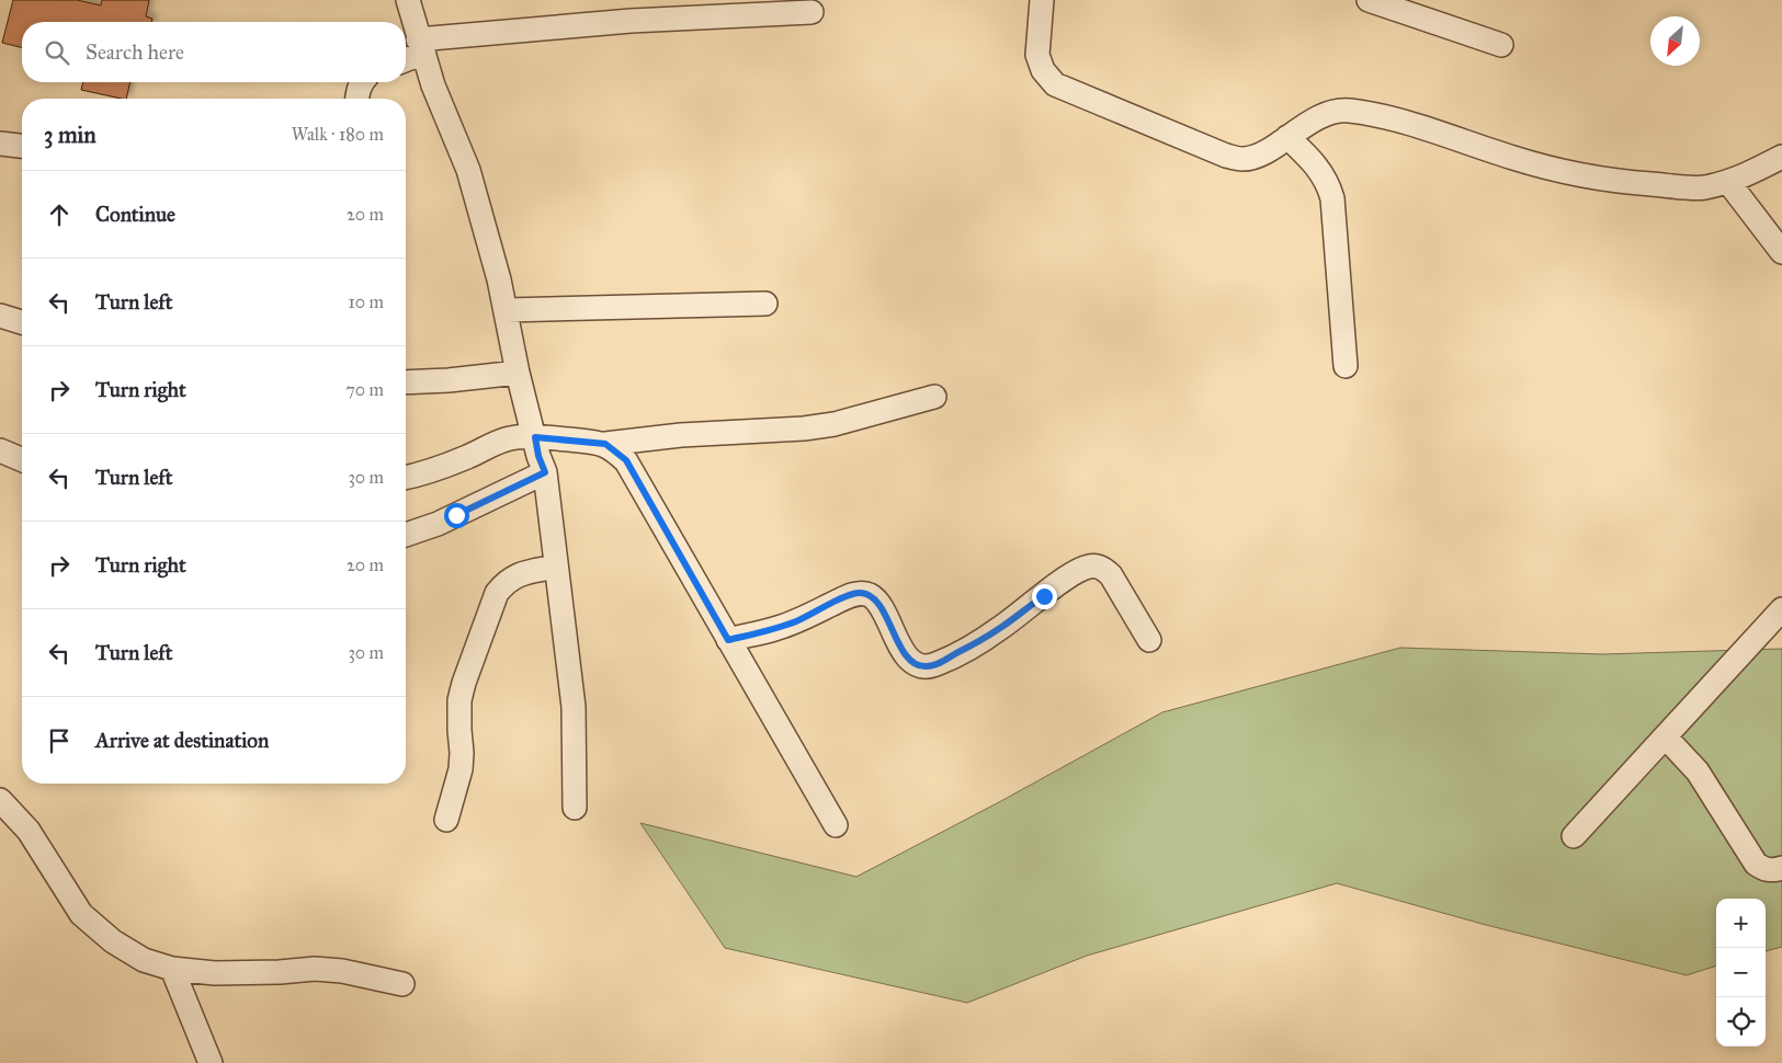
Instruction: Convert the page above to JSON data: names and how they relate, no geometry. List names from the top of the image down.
{
  "north": "bottom left",
  "page": {
    "search": "Search here",
    "heading": ["3 min", "Walk · 180 m"],
    "list": [
      ["Continue", "20 m"],
      ["Turn left", "10 m"],
      ["Turn right", "70 m"],
      ["Turn left", "30 m"],
      ["Turn right", "20 m"],
      ["Turn left", "30 m"],
      "Arrive at destination"
    ],
    "map_buttons": ["+", "−"]
  }
}
